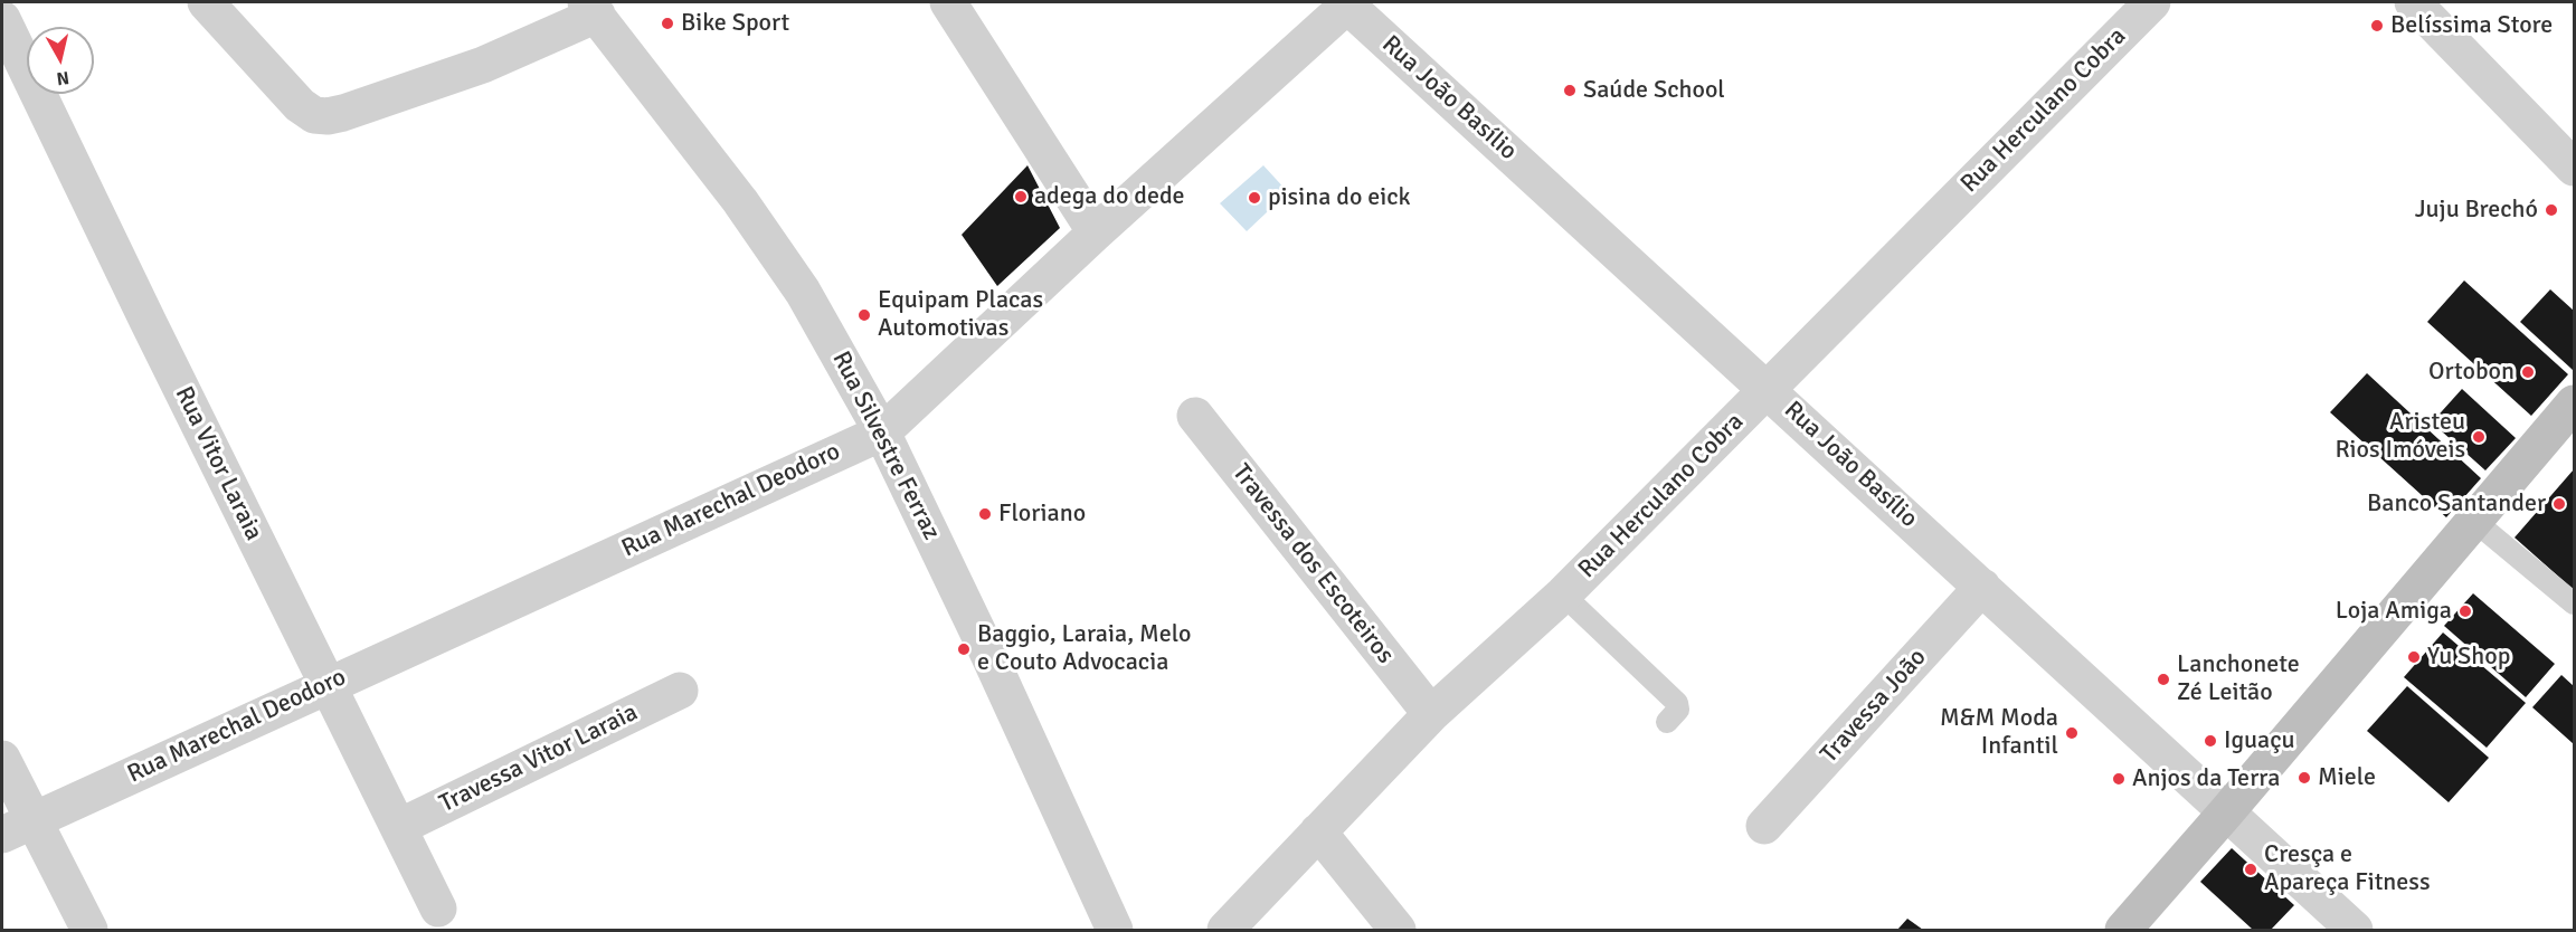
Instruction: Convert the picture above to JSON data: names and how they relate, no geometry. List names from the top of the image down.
{
  "streets": {
    "street": [
      "Rua João Basílio",
      "Rua Herculano Cobra",
      "Rua Silvestre Ferraz",
      "Rua Vitor Laraia",
      "Rua Marechal Deodoro",
      "Travessa dos Escoteiros",
      "Travessa João",
      "Travessa Vitor Laraia"
    ]
  },
  "crossings": [
    ["Rua João Basílio", "Rua Herculano Cobra"],
    ["Rua João Basílio", "Rua Marechal Deodoro"],
    ["Rua João Basílio", "Travessa João"],
    ["Rua Herculano Cobra", "Travessa dos Escoteiros"],
    ["Rua Silvestre Ferraz", "Rua Marechal Deodoro"],
    ["Rua Vitor Laraia", "Rua Marechal Deodoro"],
    ["Rua Vitor Laraia", "Travessa Vitor Laraia"]
  ],
  "places": [
    "Bike Sport",
    "Belíssima Store",
    "Saúde School",
    "adega do dede",
    "pisina do eick",
    "Juju Brechó",
    "Equipam Placas Automotivas",
    "Ortobon",
    "Aristeu Rios Imóveis",
    "Banco Santander",
    "Floriano",
    "Loja Amiga",
    "Baggio, Laraia, Melo e Couto Advocacia",
    "Yu Shop",
    "Lanchonete Zé Leitão",
    "M&M Moda Infantil",
    "Iguaçu",
    "Miele",
    "Anjos da Terra",
    "Cresça e Apareça Fitness"
  ],
  "north": "bottom"
}
